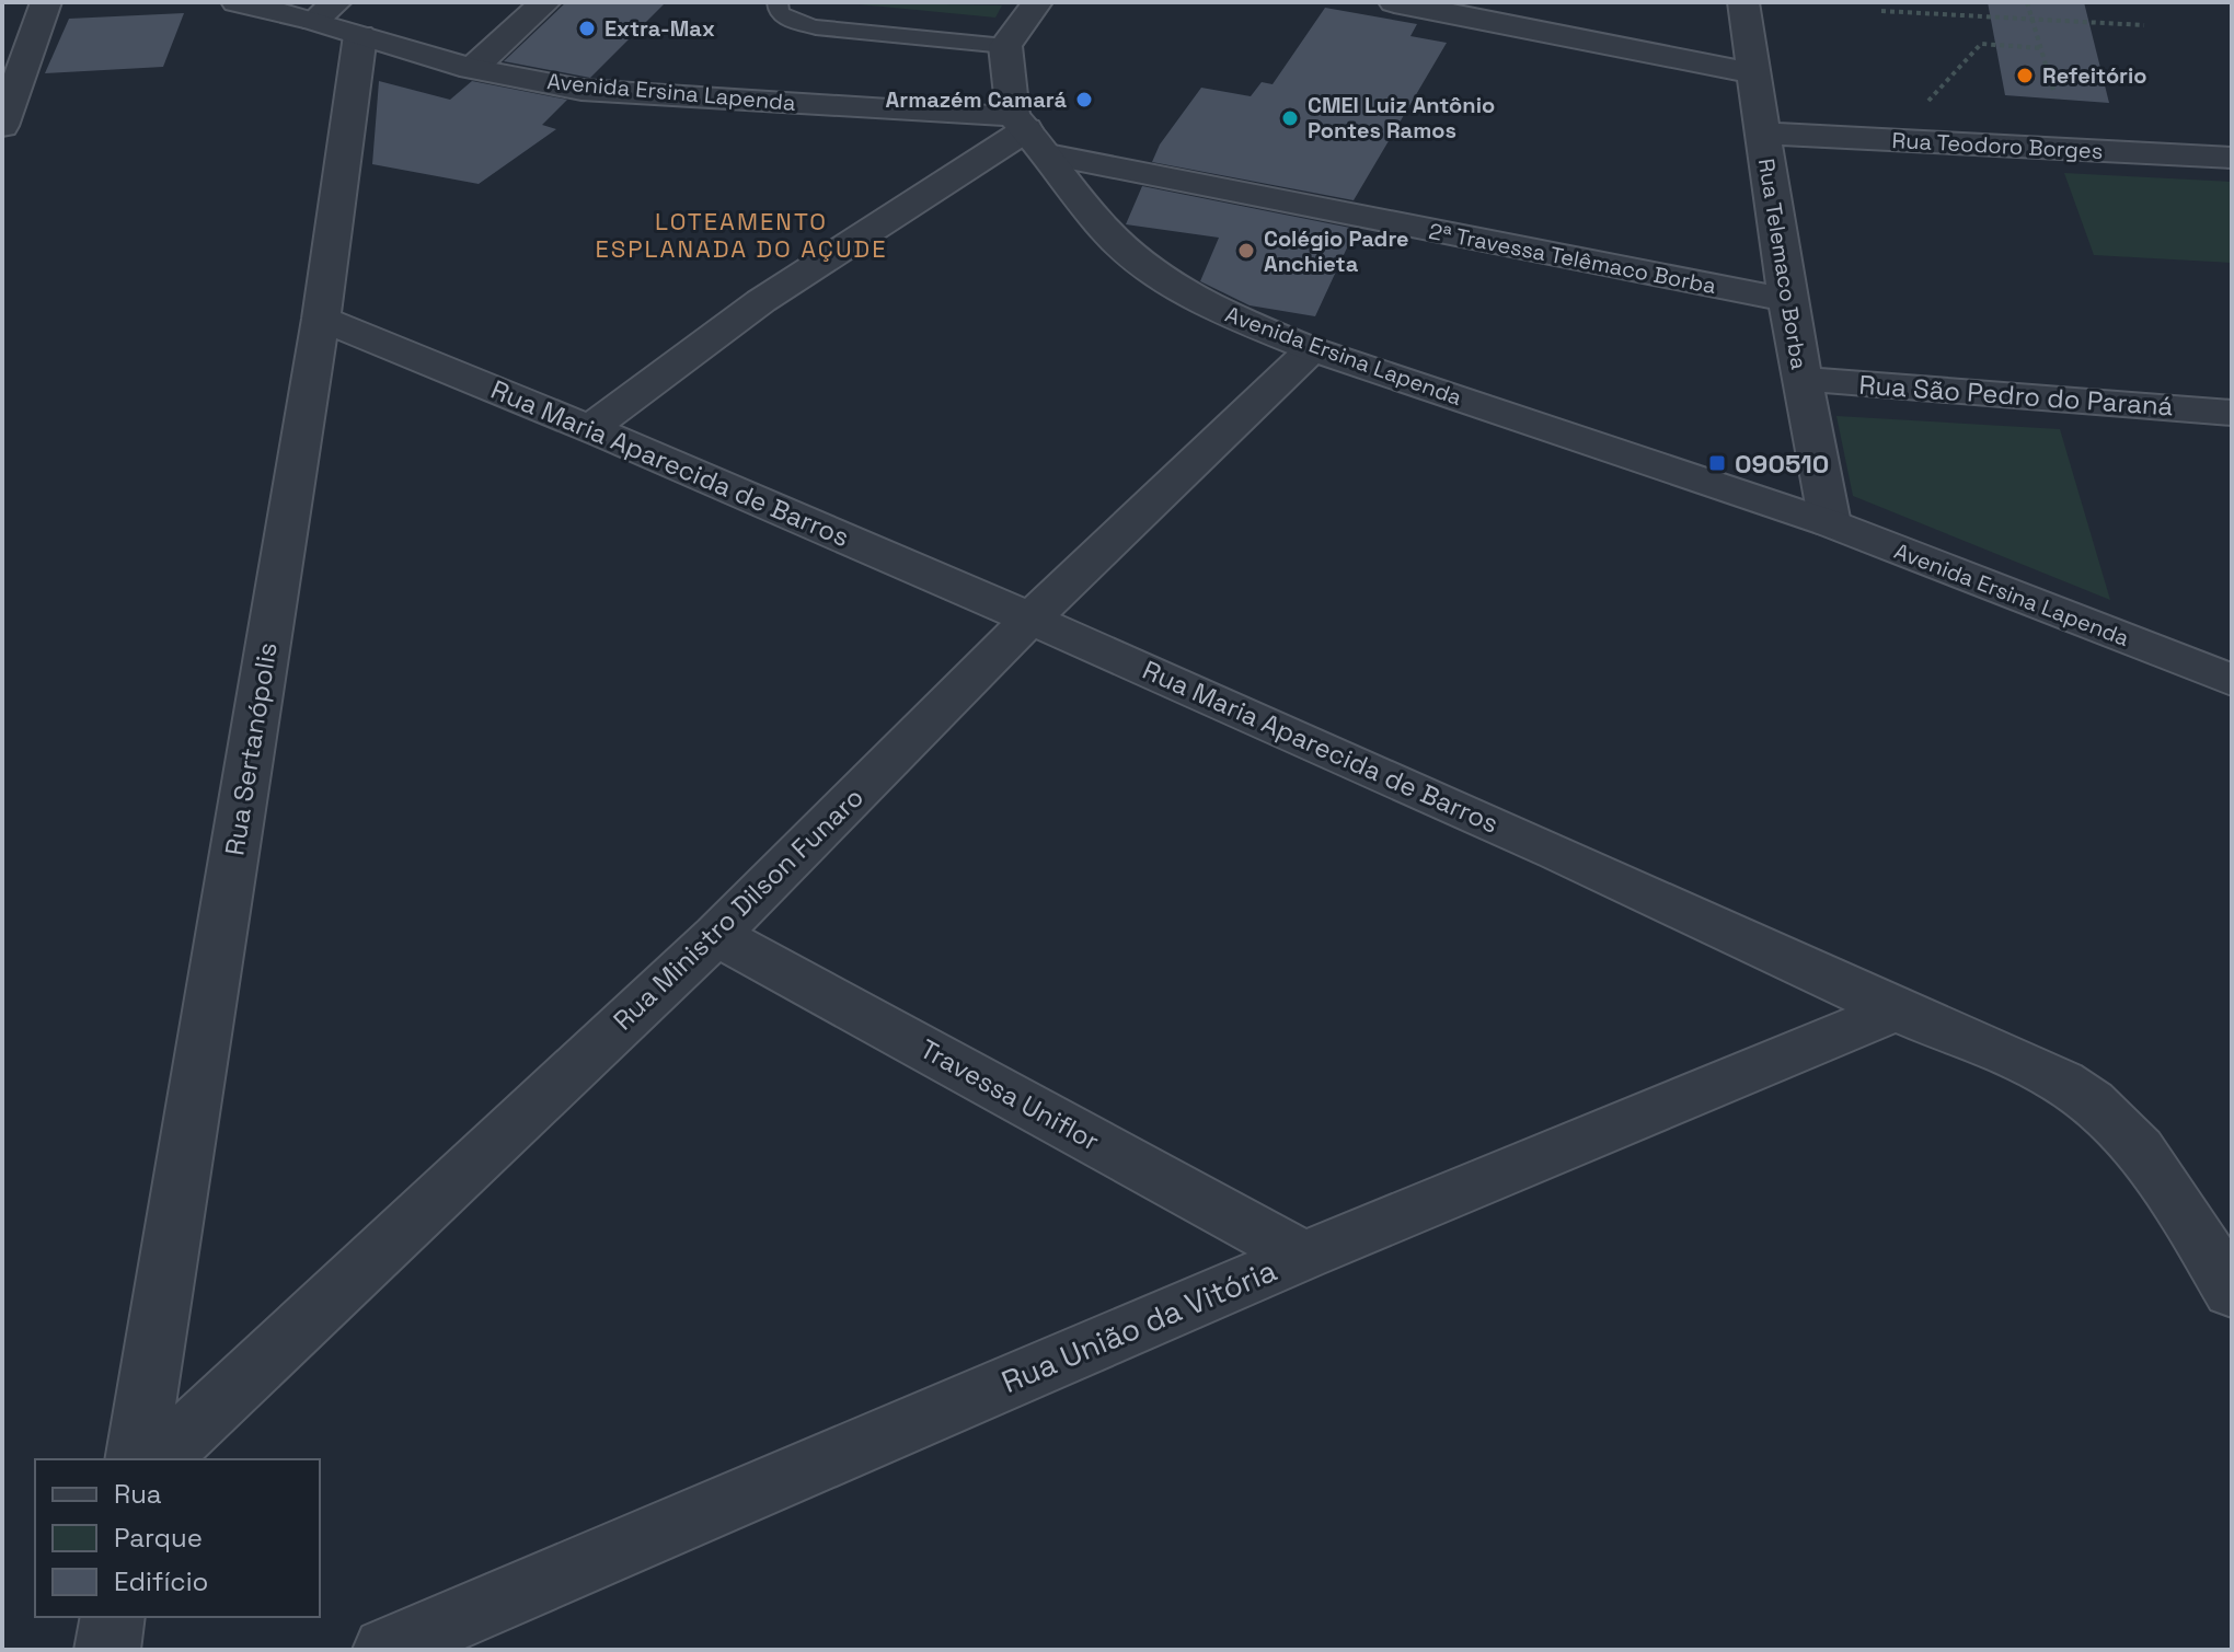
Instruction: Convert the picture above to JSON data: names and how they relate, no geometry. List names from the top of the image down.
{
  "streets": {
    "street": [
      "Avenida Ersina Lapenda",
      "Rua Teodoro Borges",
      "2ª Travessa Telêmaco Borba",
      "Rua Telemaco Borba",
      "Rua São Pedro do Paraná",
      "Rua Maria Aparecida de Barros",
      "Rua Sertanópolis",
      "Rua Ministro Dilson Funaro",
      "Travessa Uniflor",
      "Rua União da Vitória"
    ]
  },
  "crossings": [
    ["Avenida Ersina Lapenda", "2ª Travessa Telêmaco Borba"],
    ["Avenida Ersina Lapenda", "Rua Telemaco Borba"],
    ["Avenida Ersina Lapenda", "Rua Sertanópolis"],
    ["Avenida Ersina Lapenda", "Rua Ministro Dilson Funaro"],
    ["Rua Teodoro Borges", "Rua Telemaco Borba"],
    ["2ª Travessa Telêmaco Borba", "Rua Telemaco Borba"],
    ["Rua Telemaco Borba", "Rua São Pedro do Paraná"],
    ["Rua Maria Aparecida de Barros", "Rua Sertanópolis"],
    ["Rua Maria Aparecida de Barros", "Rua Ministro Dilson Funaro"],
    ["Rua Maria Aparecida de Barros", "Rua União da Vitória"],
    ["Rua Ministro Dilson Funaro", "Travessa Uniflor"],
    ["Travessa Uniflor", "Rua União da Vitória"]
  ],
  "districts": ["LOTEAMENTO ESPLANADA DO AÇUDE"],
  "places": {
    "other": [
      "Extra-Max",
      "Refeitório",
      "Armazém Camará",
      "CMEI Luiz Antônio Pontes Ramos",
      "Colégio Padre Anchieta"
    ],
    "transit": ["090510"]
  },
  "legend": ["Rua", "Parque", "Edifício"]
}
